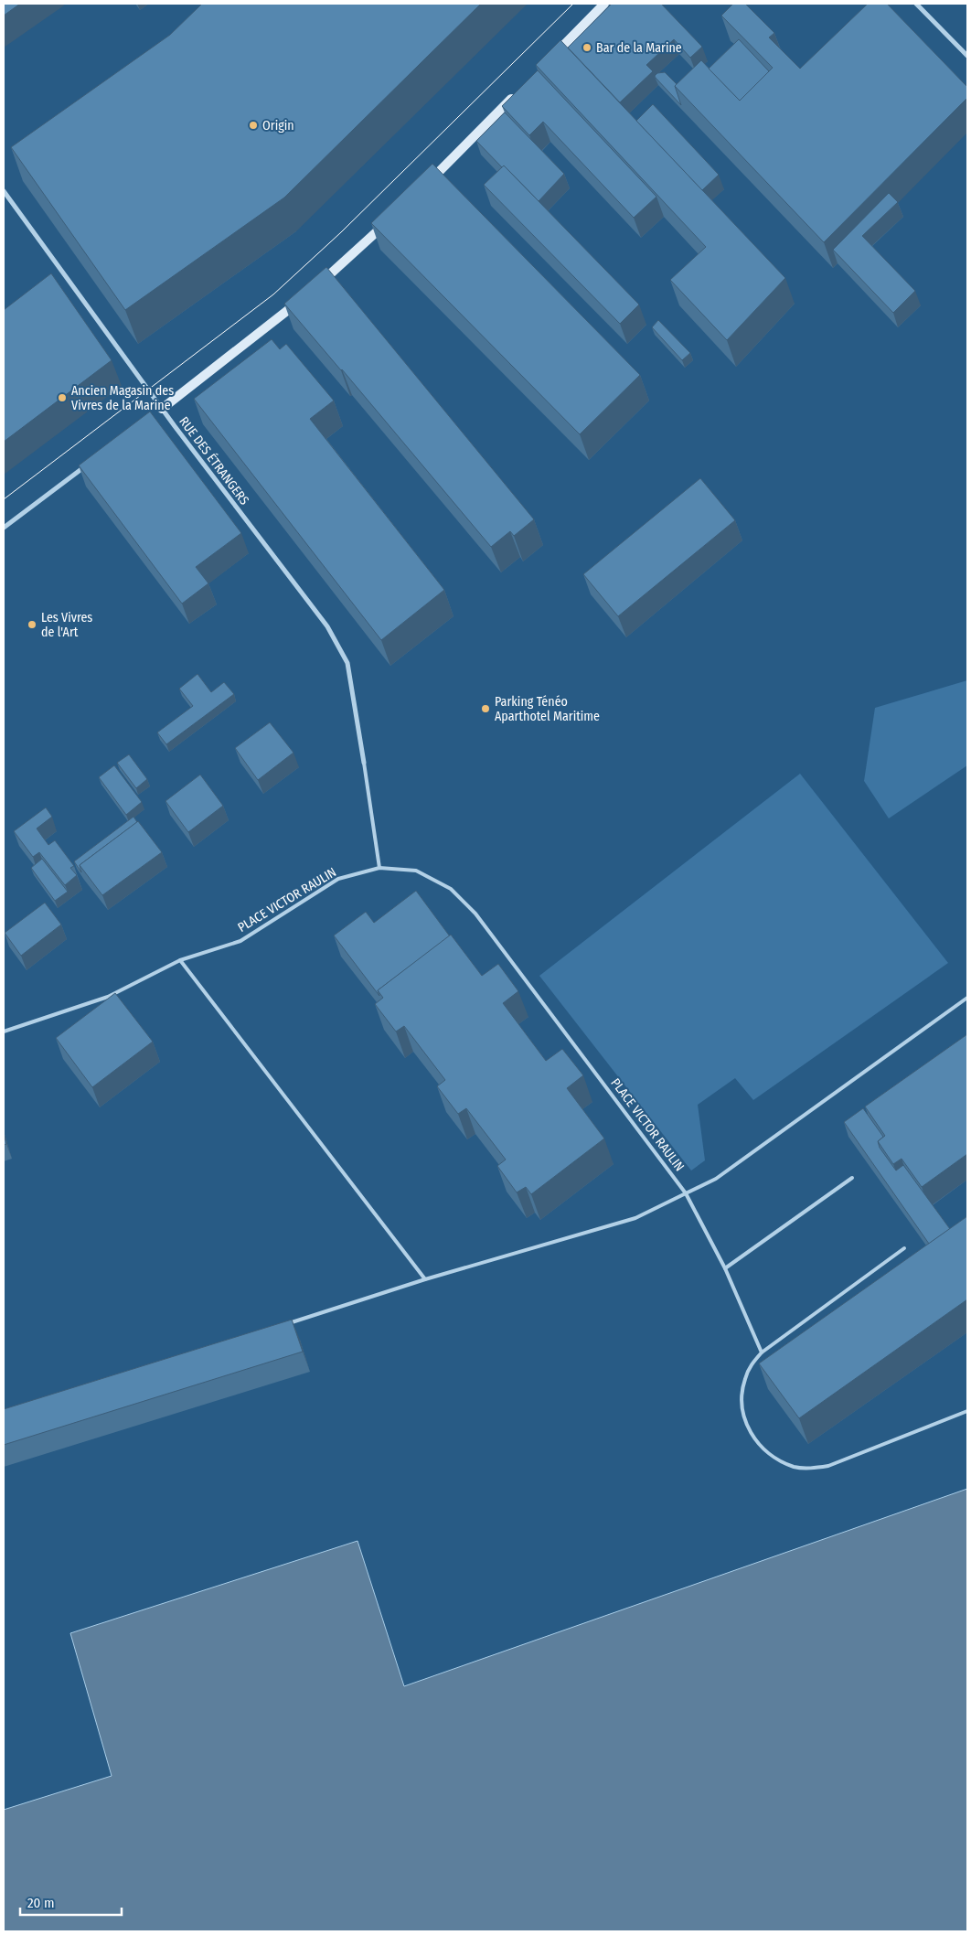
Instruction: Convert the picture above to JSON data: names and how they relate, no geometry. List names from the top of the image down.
{
  "streets": {
    "street": ["RUE DES ÉTRANGERS"],
    "lane": ["PLACE VICTOR RAULIN"]
  },
  "places": [
    "Bar de la Marine",
    "Origin",
    "Ancien Magasin des Vivres de la Marine",
    "Les Vivres de l'Art",
    "Parking Ténéo Aparthotel Maritime"
  ],
  "scale_bar": "20 m"
}
